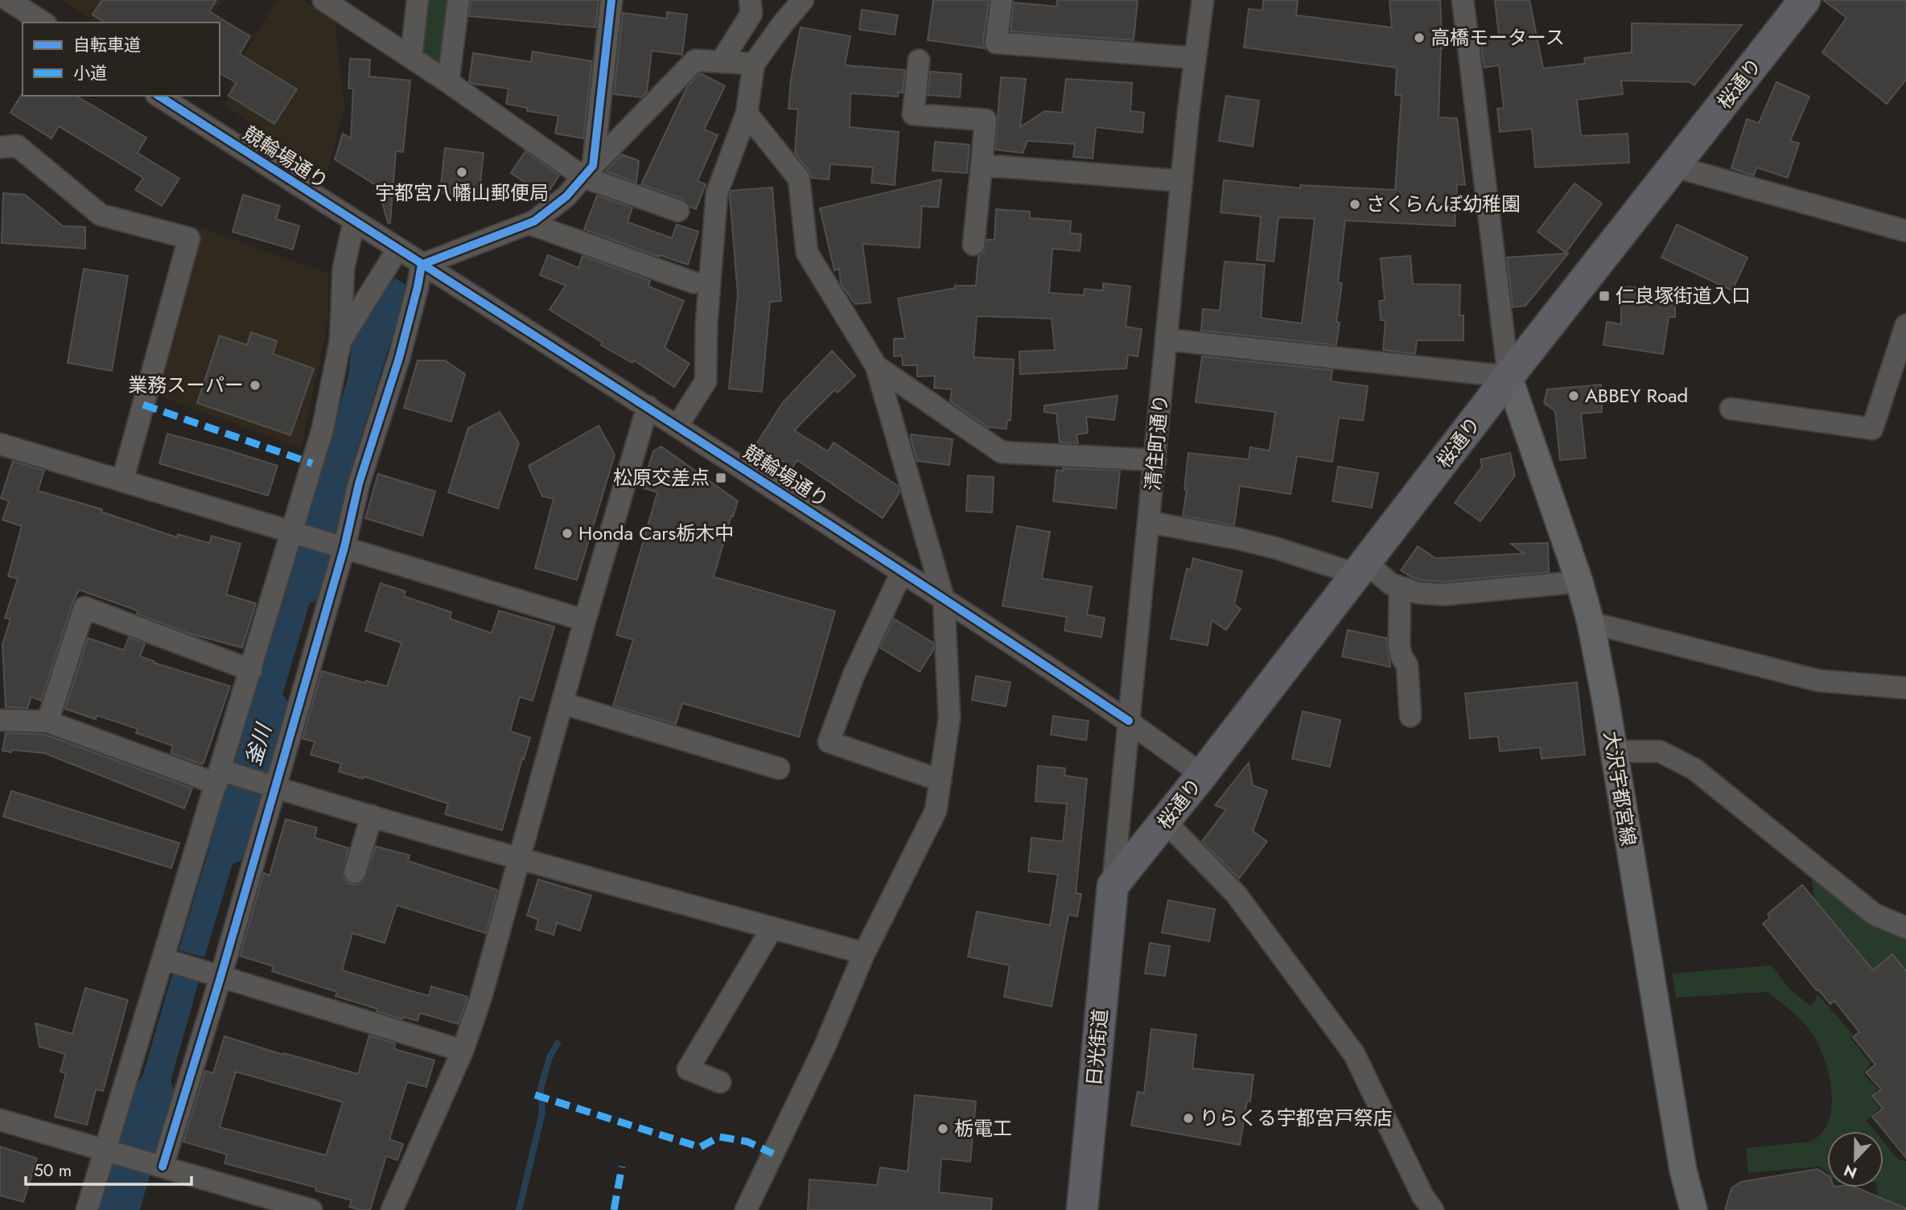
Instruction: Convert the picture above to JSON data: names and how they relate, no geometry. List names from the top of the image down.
{
  "streets": {
    "highway": ["桜通り", "日光街道"],
    "main road": ["大沢宇都宮線"],
    "street": ["競輪場通り", "清住町通り"]
  },
  "crossings": [
    ["桜通り", "競輪場通り"],
    ["桜通り", "清住町通り"],
    ["桜通り", "大沢宇都宮線"],
    ["桜通り", "日光街道"],
    ["競輪場通り", "清住町通り"],
    ["清住町通り", "日光街道"]
  ],
  "water": ["釜川"],
  "places": {
    "other": [
      "高橋モータース",
      "宇都宮八幡山郵便局",
      "さくらんぼ幼稚園",
      "業務スーパー",
      "ABBEY Road",
      "Honda Cars栃木中",
      "りらくる宇都宮戸祭店",
      "栃電工"
    ],
    "transit": ["仁良塚街道入口", "松原交差点"]
  },
  "legend": ["自転車道", "小道"],
  "scale_bar": "50 m",
  "north": "bottom"
}
